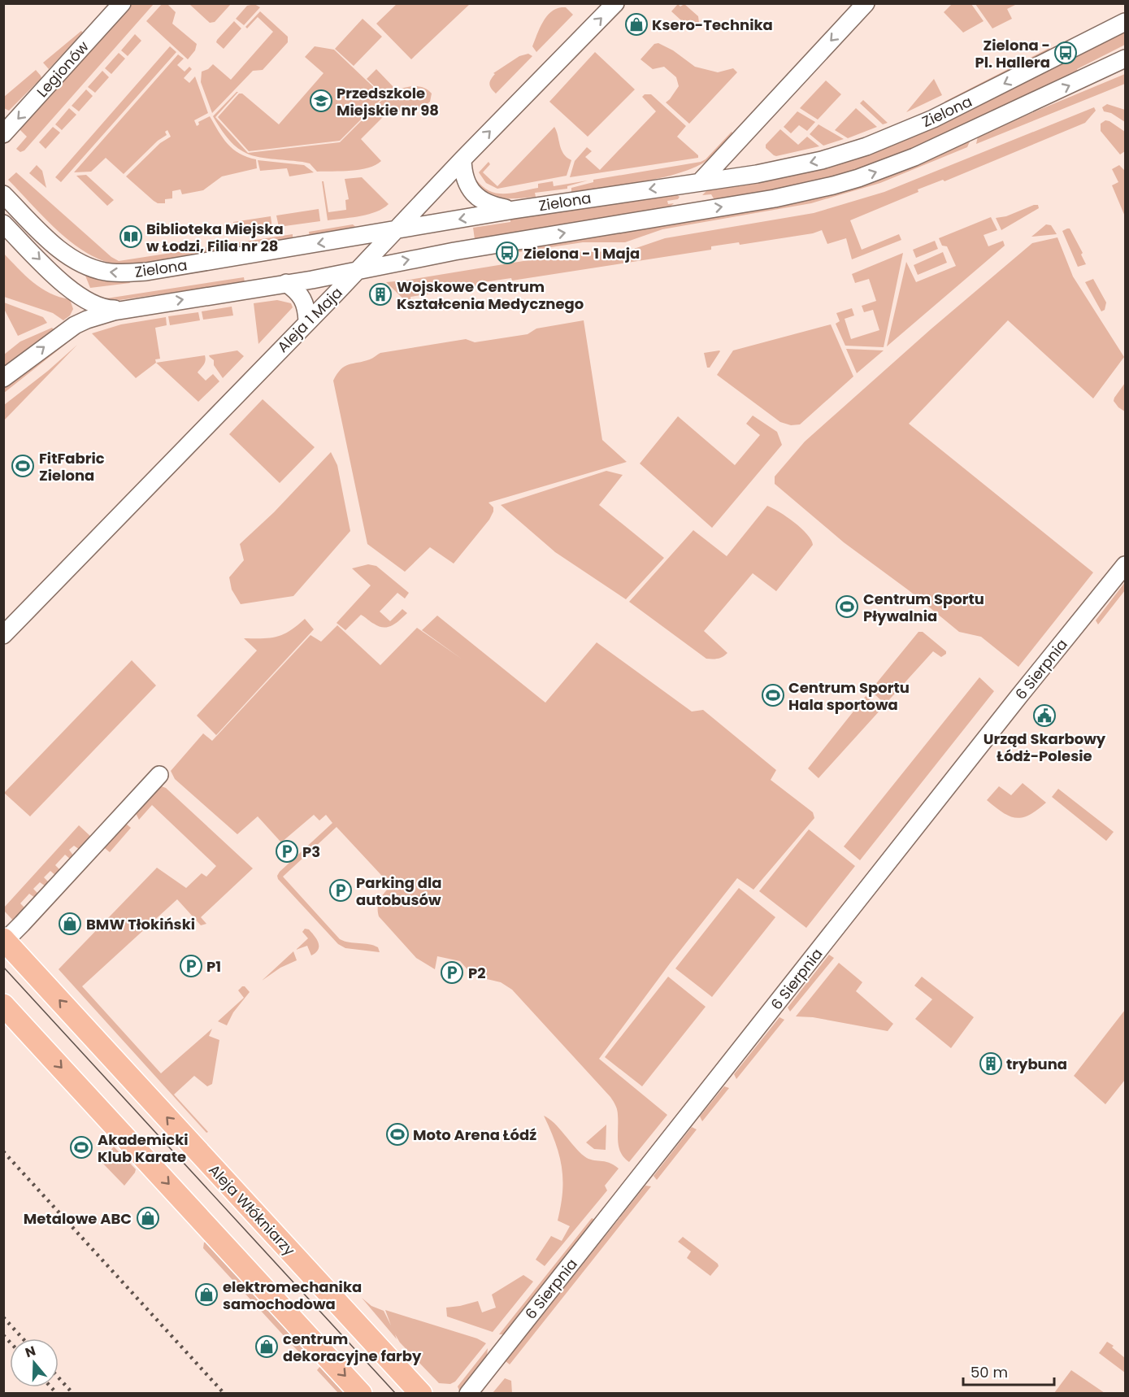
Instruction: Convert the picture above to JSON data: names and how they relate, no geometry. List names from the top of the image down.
{
  "streets": {
    "main road": ["Aleja Włókniarzy"],
    "street": [
      "Legionów",
      "Zielona",
      "Aleja 1 Maja",
      "6 Sierpnia"
    ]
  },
  "crossings": [
    ["Zielona", "Aleja 1 Maja"]
  ],
  "one_way": ["Legionów"],
  "places": {
    "shop": [
      "Ksero-Technika",
      "BMW Tłokiński",
      "Metalowe ABC",
      "elektromechanika samochodowa",
      "centrum dekoracyjne farby"
    ],
    "bus stop": ["Zielona - Pl. Hallera", "Zielona - 1 Maja"],
    "school or university": ["Przedszkole Miejskie nr 98"],
    "library": ["Biblioteka Miejska w Łodzi, Filia nr 28"],
    "building": ["Wojskowe Centrum Kształcenia Medycznego", "trybuna"],
    "sports": [
      "FitFabric Zielona",
      "Centrum Sportu Pływalnia",
      "Centrum Sportu Hala sportowa",
      "Moto Arena Łódź",
      "Akademicki Klub Karate"
    ],
    "public building": ["Urząd Skarbowy Łódż-Polesie"],
    "parking": [
      "P3",
      "Parking dla autobusów",
      "P1",
      "P2"
    ]
  },
  "scale_bar": "50 m",
  "north": "top"
}
